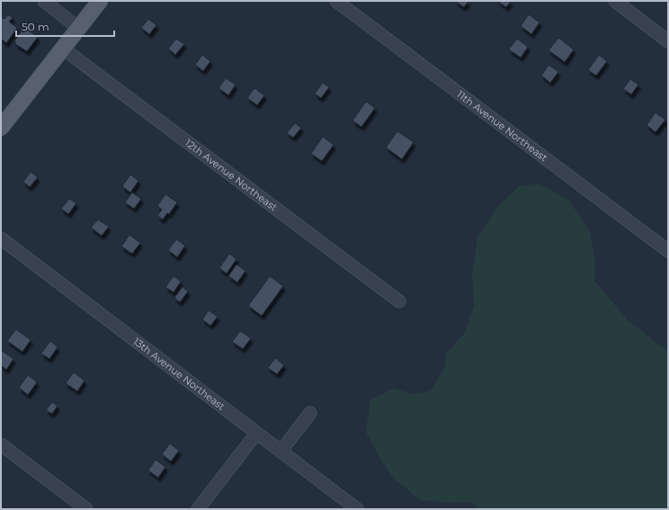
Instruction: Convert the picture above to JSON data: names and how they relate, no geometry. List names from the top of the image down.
{
  "streets": {
    "street": ["11th Avenue Northeast", "12th Avenue Northeast", "13th Avenue Northeast"]
  },
  "scale_bar": "50 m"
}
